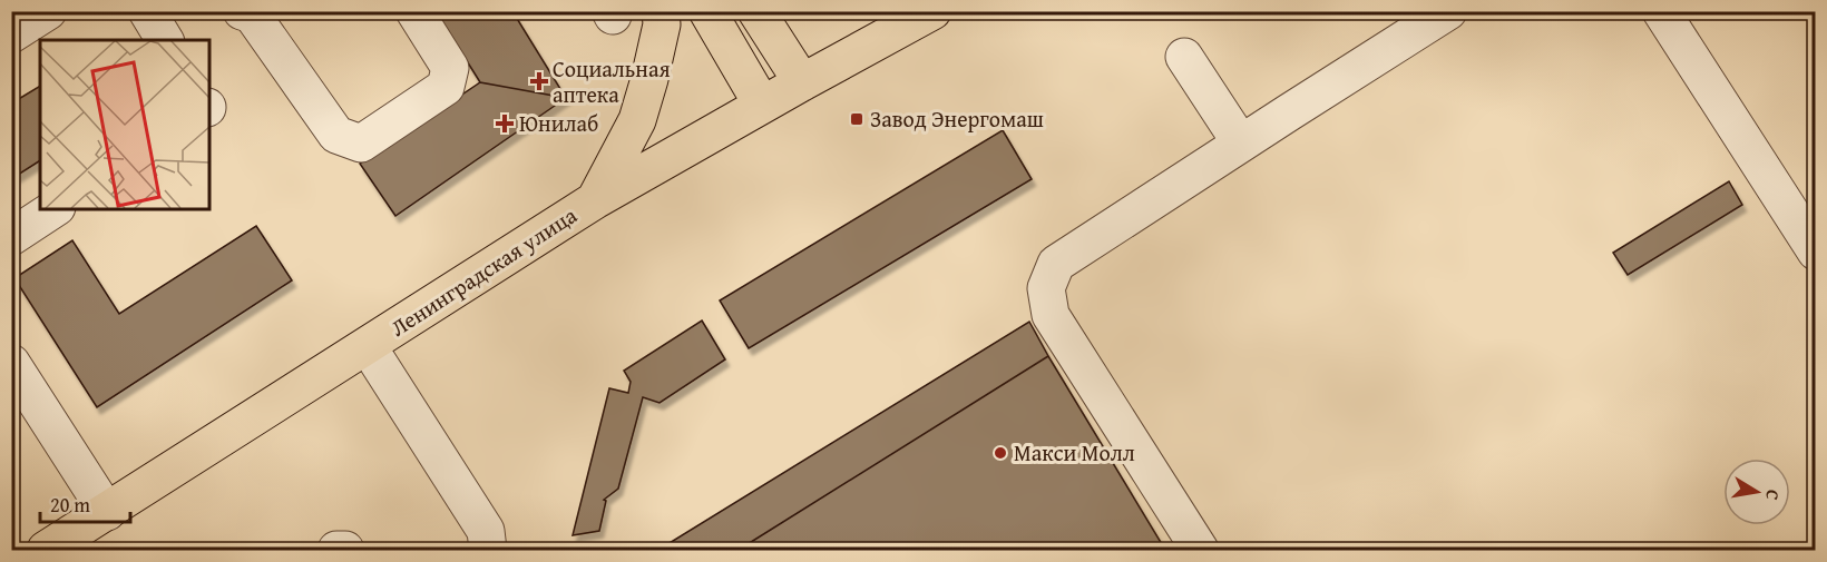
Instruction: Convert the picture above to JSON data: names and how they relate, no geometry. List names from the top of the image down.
{
  "streets": {
    "main road": ["Ленинградская улица"]
  },
  "places": {
    "health": ["Социальная аптека", "Юнилаб"],
    "transit": ["Завод Энергомаш"],
    "other": ["Макси Молл"]
  },
  "scale_bar": "20 m",
  "north": "right"
}
